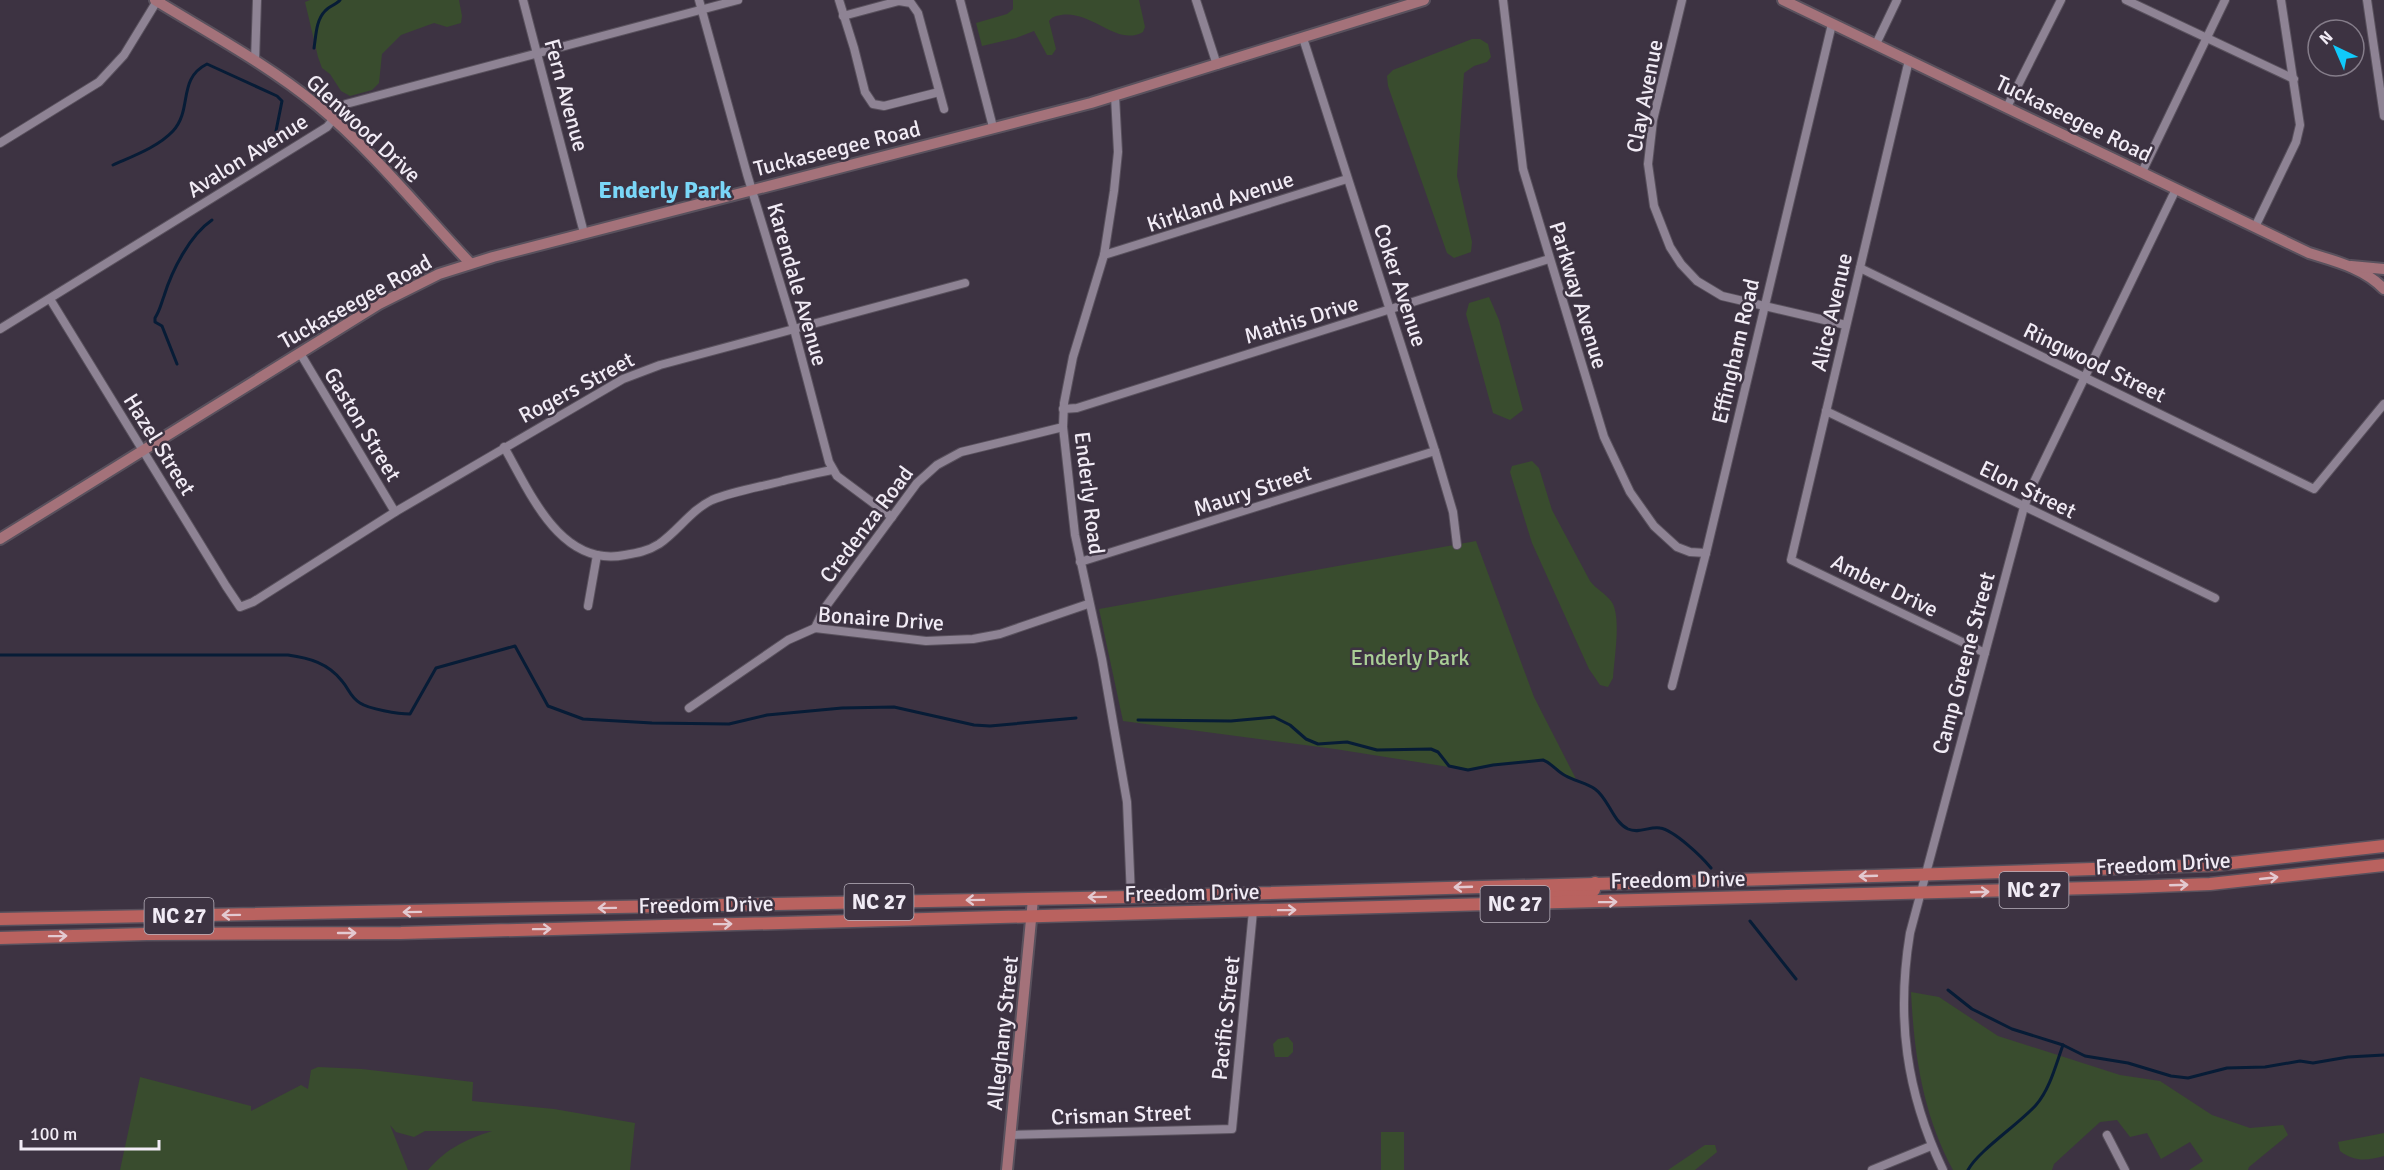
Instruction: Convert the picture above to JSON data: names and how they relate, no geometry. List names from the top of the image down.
{
  "streets": {
    "main road": [
      "Tuckaseegee Road",
      "Glenwood Drive",
      "Freedom Drive",
      "NC 27",
      "Alleghany Street"
    ],
    "street": [
      "Fern Avenue",
      "Clay Avenue",
      "Avalon Avenue",
      "Kirkland Avenue",
      "Karendale Avenue",
      "Coker Avenue",
      "Parkway Avenue",
      "Alice Avenue",
      "Mathis Drive",
      "Effingham Road",
      "Ringwood Street",
      "Rogers Street",
      "Gaston Street",
      "Hazel Street",
      "Elon Street",
      "Maury Street",
      "Enderly Road",
      "Credenza Road",
      "Amber Drive",
      "Bonaire Drive",
      "Camp Greene Street",
      "Pacific Street",
      "Crisman Street"
    ]
  },
  "crossings": [
    ["Fern Avenue", "Tuckaseegee Road"],
    ["Fern Avenue", "Avalon Avenue"],
    ["Clay Avenue", "Alice Avenue"],
    ["Clay Avenue", "Effingham Road"],
    ["Tuckaseegee Road", "Glenwood Drive"],
    ["Tuckaseegee Road", "Karendale Avenue"],
    ["Tuckaseegee Road", "Coker Avenue"],
    ["Tuckaseegee Road", "Alice Avenue"],
    ["Tuckaseegee Road", "Effingham Road"],
    ["Tuckaseegee Road", "Gaston Street"],
    ["Tuckaseegee Road", "Hazel Street"],
    ["Tuckaseegee Road", "Enderly Road"],
    ["Tuckaseegee Road", "Camp Greene Street"],
    ["Glenwood Drive", "Avalon Avenue"],
    ["Avalon Avenue", "Karendale Avenue"],
    ["Avalon Avenue", "Hazel Street"],
    ["Kirkland Avenue", "Coker Avenue"],
    ["Kirkland Avenue", "Enderly Road"],
    ["Karendale Avenue", "Rogers Street"],
    ["Coker Avenue", "Mathis Drive"],
    ["Coker Avenue", "Maury Street"],
    ["Parkway Avenue", "Mathis Drive"],
    ["Parkway Avenue", "Effingham Road"],
    ["Alice Avenue", "Ringwood Street"],
    ["Alice Avenue", "Elon Street"],
    ["Alice Avenue", "Amber Drive"],
    ["Mathis Drive", "Enderly Road"],
    ["Ringwood Street", "Camp Greene Street"],
    ["Rogers Street", "Gaston Street"],
    ["Rogers Street", "Hazel Street"],
    ["Elon Street", "Camp Greene Street"],
    ["Maury Street", "Enderly Road"],
    ["Enderly Road", "Credenza Road"],
    ["Enderly Road", "Bonaire Drive"],
    ["Enderly Road", "Freedom Drive"],
    ["Credenza Road", "Bonaire Drive"],
    ["Amber Drive", "Camp Greene Street"],
    ["Camp Greene Street", "Freedom Drive"],
    ["Freedom Drive", "Pacific Street"],
    ["Freedom Drive", "Alleghany Street"],
    ["Pacific Street", "Crisman Street"],
    ["Alleghany Street", "Crisman Street"]
  ],
  "districts": ["Enderly Park"],
  "parks": ["Enderly Park"],
  "scale_bar": "100 m",
  "north": "top left"
}
